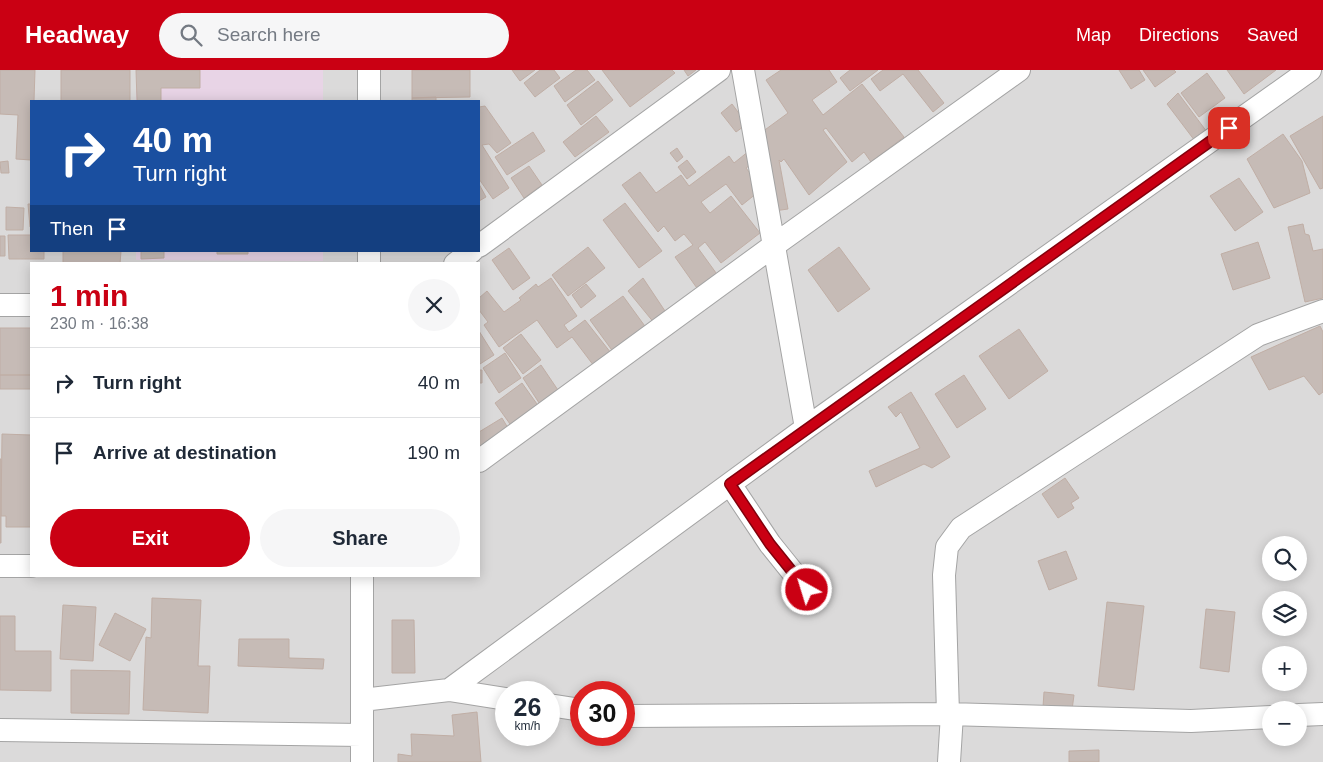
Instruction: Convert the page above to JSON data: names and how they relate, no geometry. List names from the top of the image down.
{
  "page": {
    "header": "Headway",
    "search": "Search here",
    "nav": ["Map", "Directions", "Saved"],
    "turn": ["40 m", "Turn right"],
    "then": "Then",
    "heading": ["1 min", "230 m · 16:38"],
    "list": [
      {
        "name": "Turn right",
        "value": "40 m"
      },
      {
        "name": "Arrive at destination",
        "value": "190 m"
      }
    ],
    "buttons": ["Exit", "Share"],
    "map_buttons": ["+", "−"],
    "speed": "26 km/h",
    "limit": "30"
  }
}
